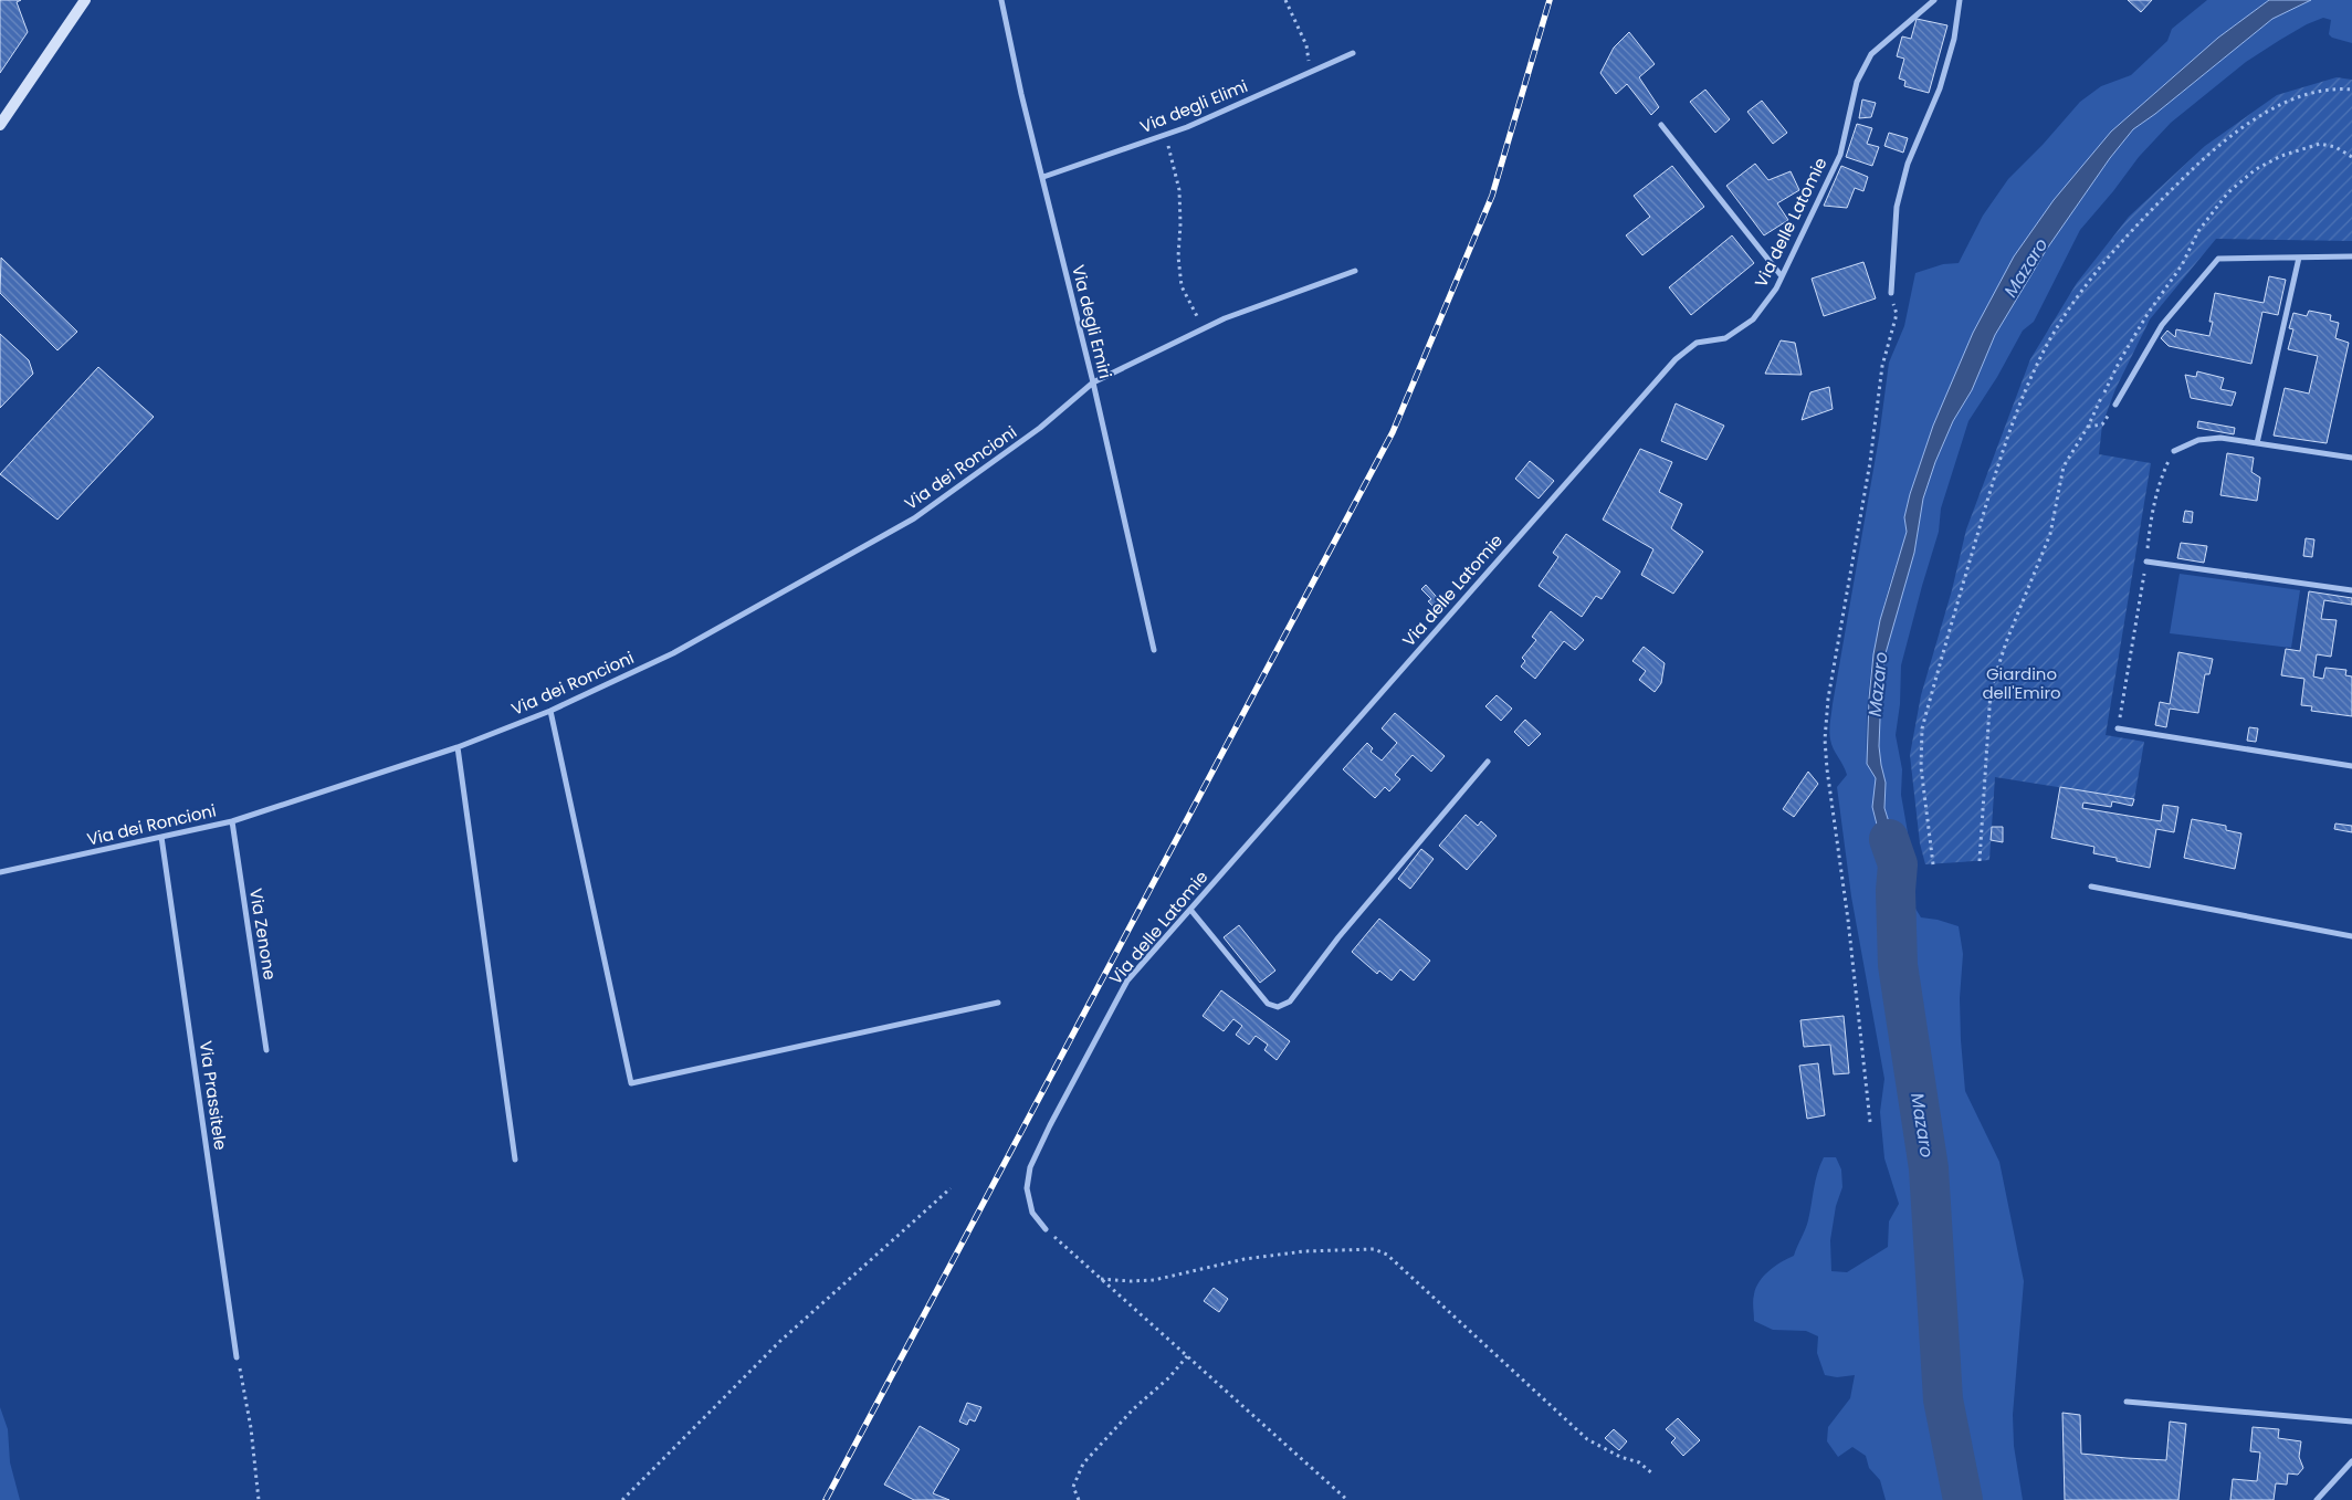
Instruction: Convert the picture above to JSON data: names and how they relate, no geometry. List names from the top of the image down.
{
  "streets": {
    "street": [
      "Via degli Elimi",
      "Via delle Latomie",
      "Via degli Emiri",
      "Via dei Roncioni",
      "Via Zenone",
      "Via Prassitele"
    ]
  },
  "crossings": [
    ["Via degli Elimi", "Via degli Emiri"],
    ["Via degli Emiri", "Via dei Roncioni"],
    ["Via dei Roncioni", "Via Zenone"],
    ["Via dei Roncioni", "Via Prassitele"]
  ],
  "water": ["Mazaro"],
  "parks": ["Giardino dell'Emiro"]
}
